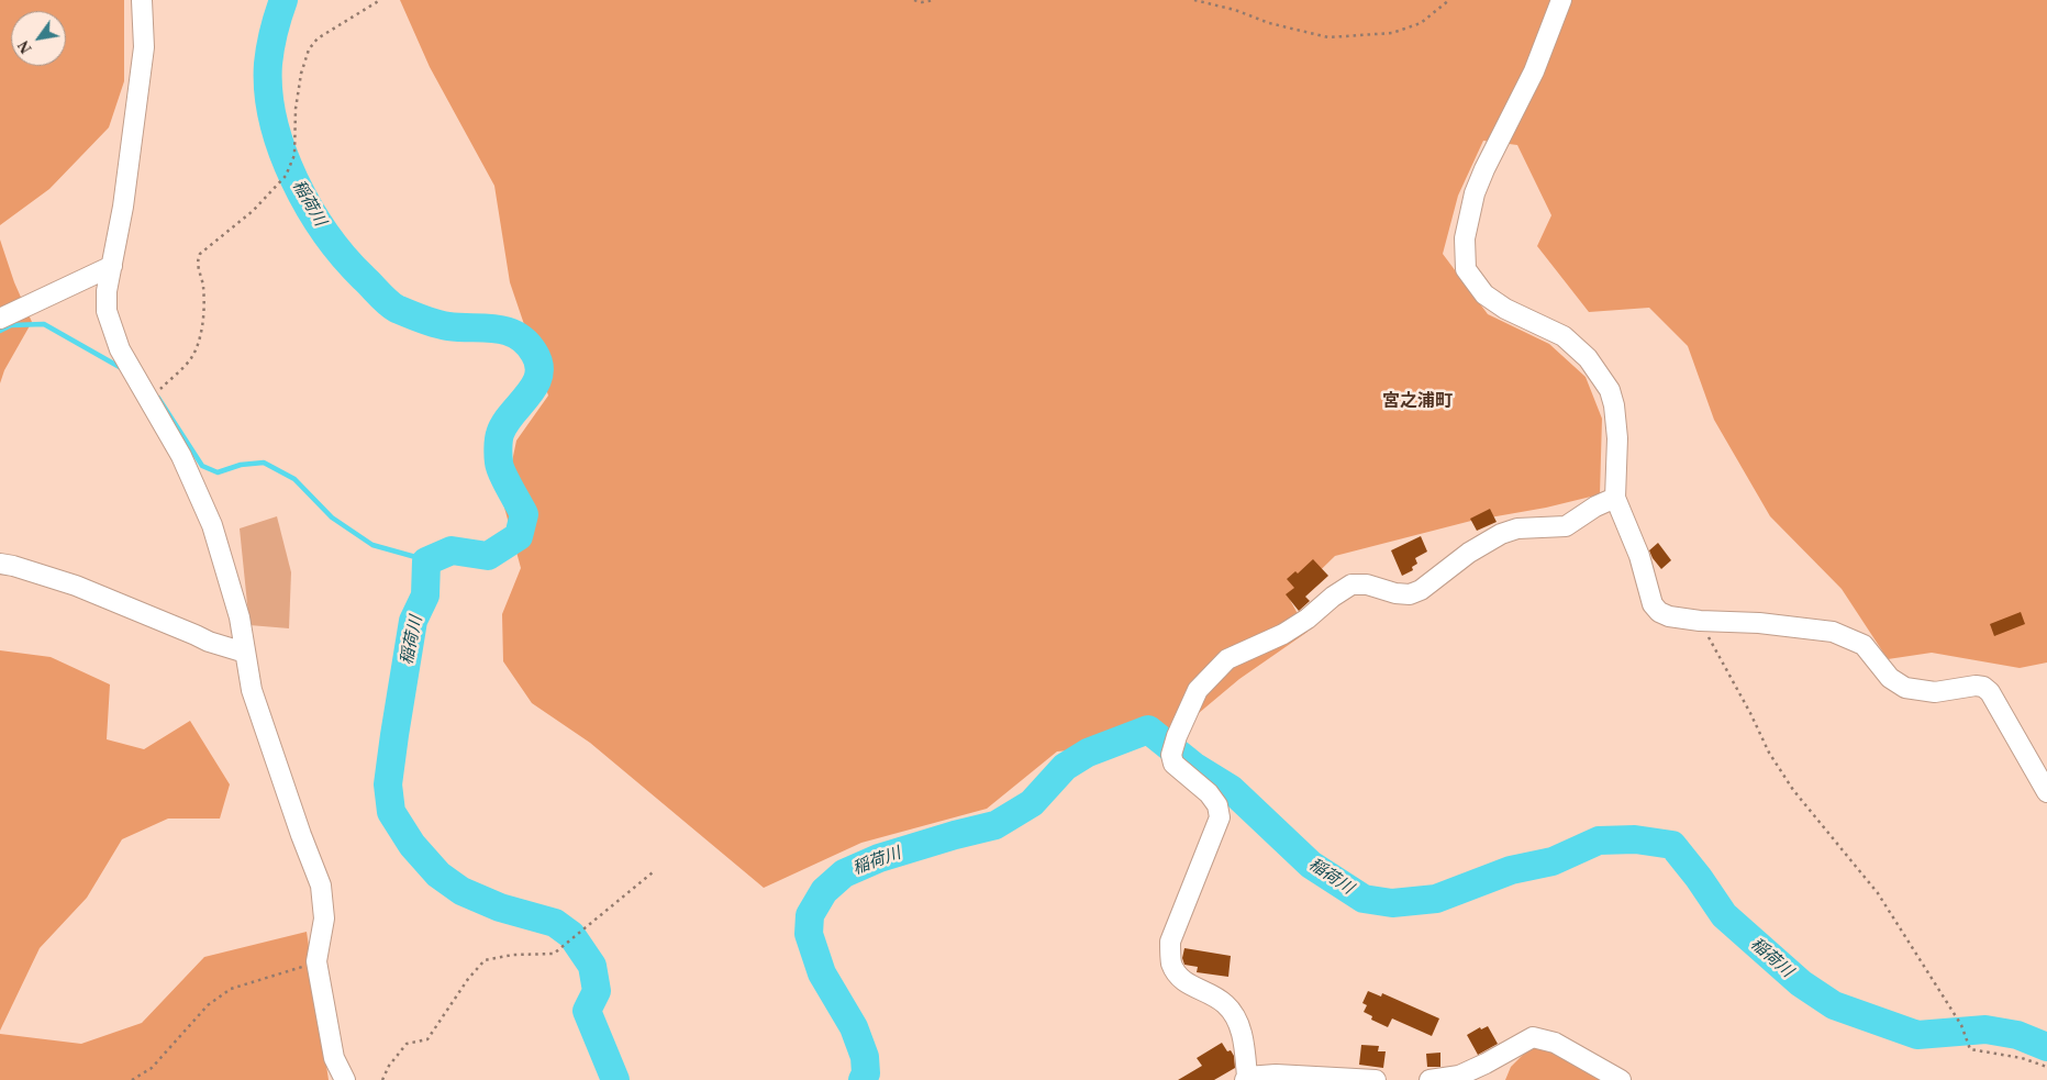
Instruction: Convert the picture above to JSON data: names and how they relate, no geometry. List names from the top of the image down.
{
  "districts": ["宮之浦町"],
  "water": ["稲荷川"],
  "north": "bottom left"
}
